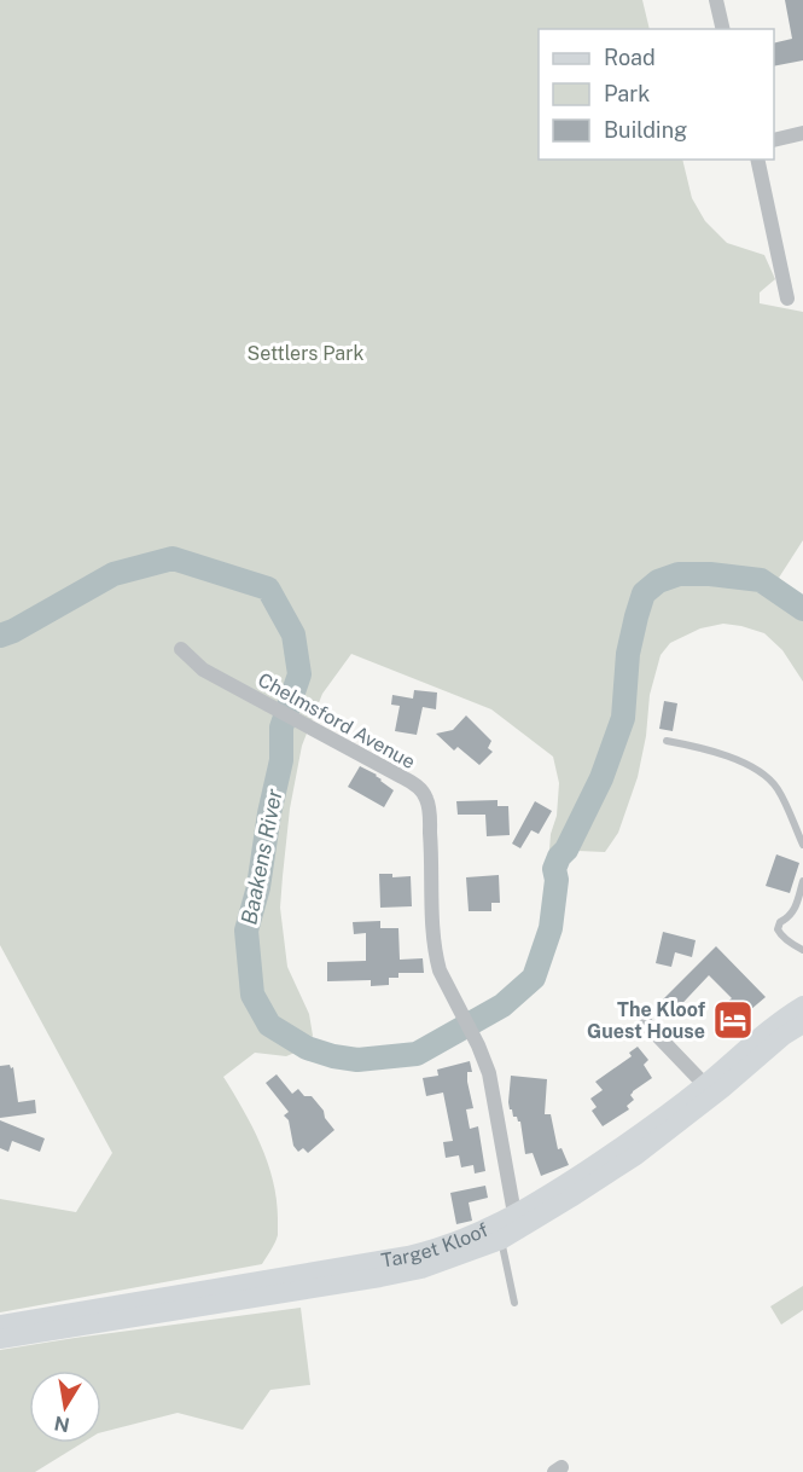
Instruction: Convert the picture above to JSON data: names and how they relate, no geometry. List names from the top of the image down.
{
  "streets": {
    "main road": ["Target Kloof"],
    "street": ["Chelmsford Avenue"]
  },
  "crossings": [
    ["Chelmsford Avenue", "Target Kloof"]
  ],
  "water": ["Baakens River"],
  "parks": ["Settlers Park"],
  "places": {
    "hotel": ["The Kloof Guest House"]
  },
  "legend": ["Road", "Park", "Building"],
  "north": "bottom"
}
